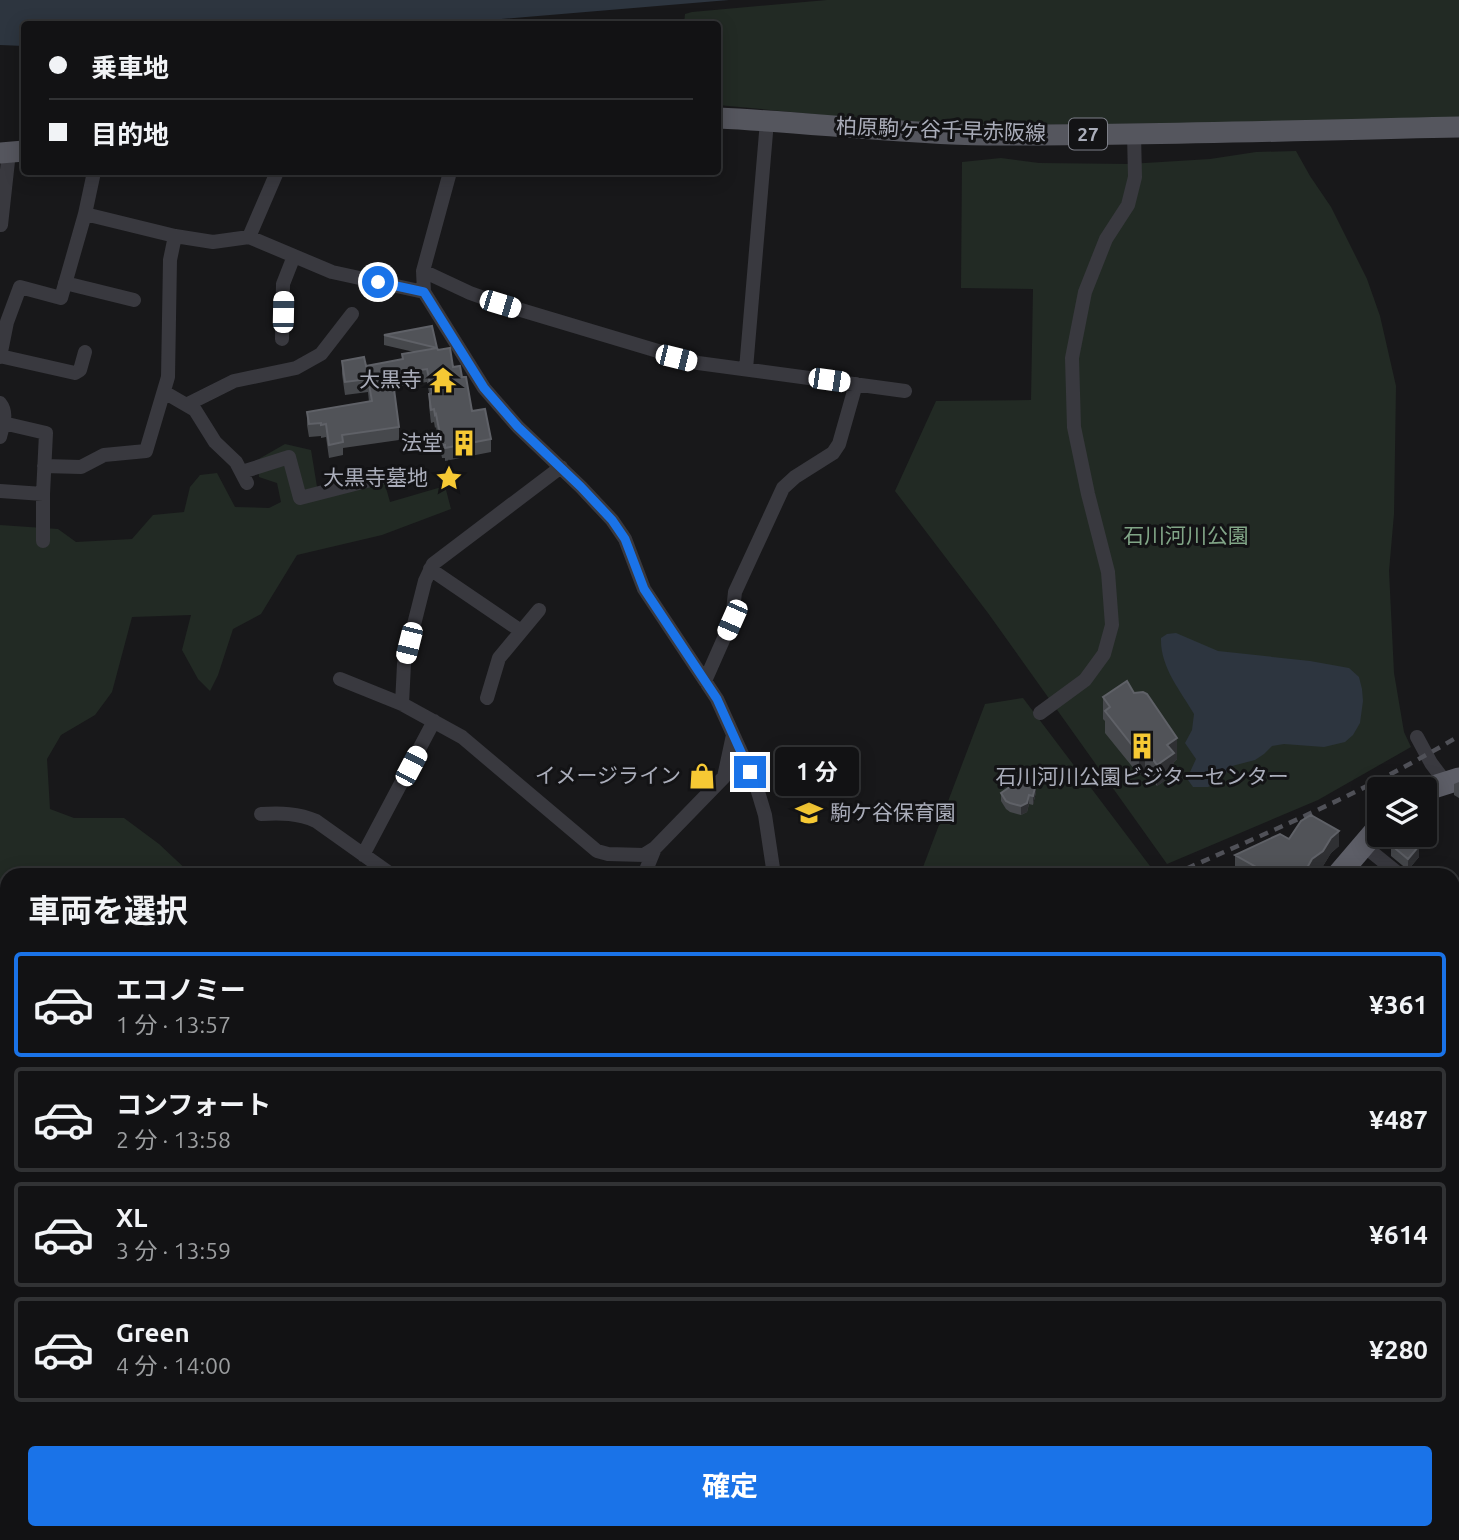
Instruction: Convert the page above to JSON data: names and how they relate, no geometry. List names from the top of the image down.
{
  "streets": {
    "main road": ["柏原駒ヶ谷千早赤阪線", "27"]
  },
  "parks": ["石川河川公園"],
  "places": {
    "temple": ["大黒寺"],
    "building": ["法堂", "石川河川公園ビジターセンター"],
    "place": ["大黒寺墓地"],
    "shop": ["イメージライン"],
    "school or university": ["駒ケ谷保育園"]
  },
  "page": {
    "banner": ["乗車地", "目的地"],
    "bubble": "1 分",
    "heading": "車両を選択",
    "list": [
      {
        "name": "エコノミー",
        "note": "1 分 · 13:57",
        "value": "¥361"
      },
      {
        "name": "コンフォート",
        "note": "2 分 · 13:58",
        "value": "¥487"
      },
      {
        "name": "XL",
        "note": "3 分 · 13:59",
        "value": "¥614"
      },
      {
        "name": "Green",
        "note": "4 分 · 14:00",
        "value": "¥280"
      }
    ],
    "buttons": "確定"
  }
}
